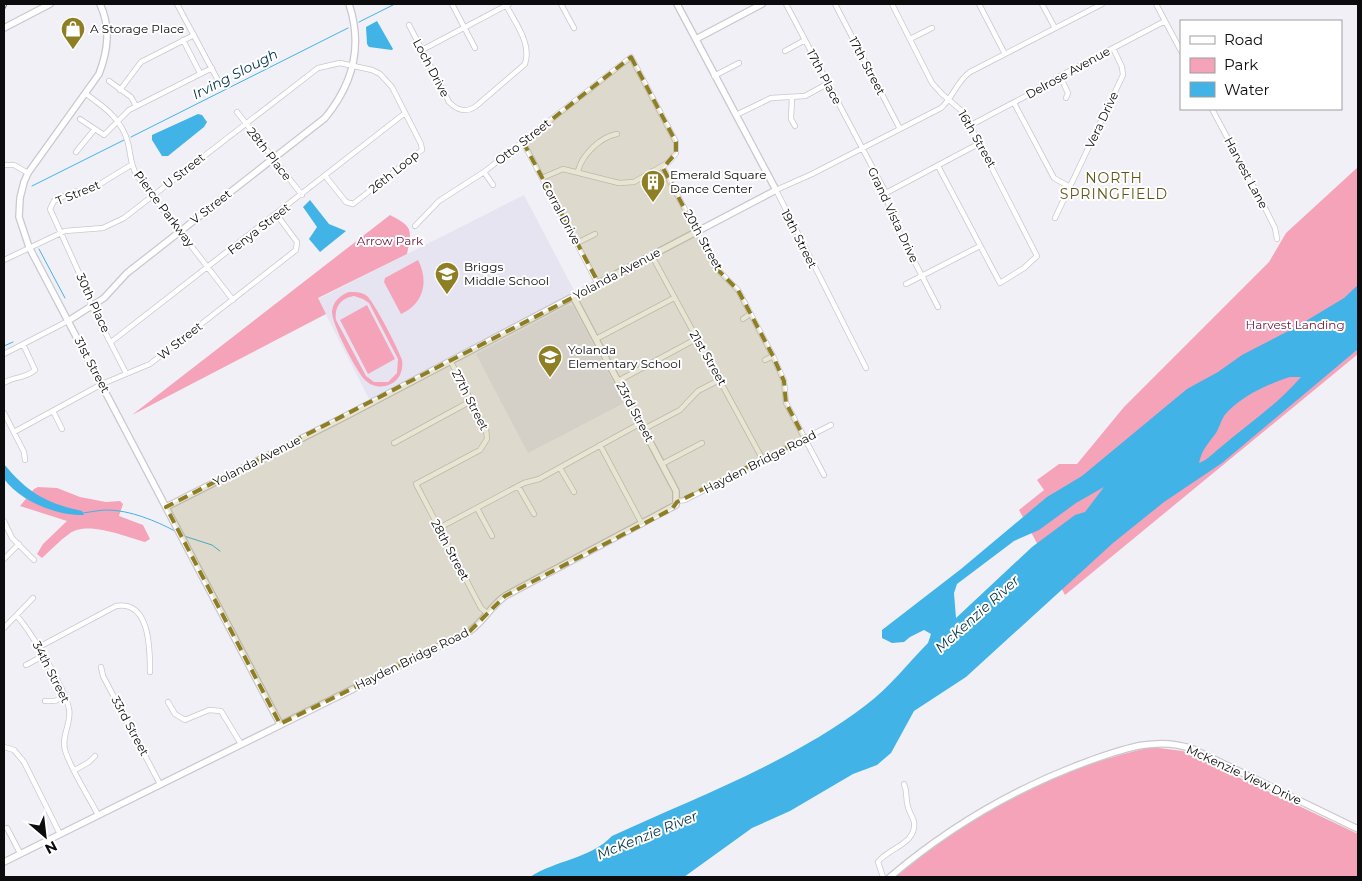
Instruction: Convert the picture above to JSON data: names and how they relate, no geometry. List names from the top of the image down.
{
  "streets": {
    "street": [
      "17th Street",
      "Loch Drive",
      "Delrose Avenue",
      "17th Place",
      "Vera Drive",
      "16th Street",
      "Otto Street",
      "28th Place",
      "U Street",
      "26th Loop",
      "Harvest Lane",
      "T Street",
      "V Street",
      "Pierce Parkway",
      "Corral Drive",
      "Grand Vista Drive",
      "Fenya Street",
      "19th Street",
      "20th Street",
      "Yolanda Avenue",
      "30th Place",
      "W Street",
      "21st Street",
      "31st Street",
      "27th Street",
      "23rd Street",
      "Hayden Bridge Road",
      "28th Street",
      "34th Street",
      "33rd Street",
      "McKenzie View Drive"
    ]
  },
  "crossings": [
    ["17th Street", "Yolanda Avenue"],
    ["Delrose Avenue", "Vera Drive"],
    ["Delrose Avenue", "16th Street"],
    ["17th Place", "Grand Vista Drive"],
    ["17th Place", "Yolanda Avenue"],
    ["16th Street", "Yolanda Avenue"],
    ["Otto Street", "Corral Drive"],
    ["Otto Street", "20th Street"],
    ["28th Place", "U Street"],
    ["28th Place", "V Street"],
    ["28th Place", "Fenya Street"],
    ["U Street", "26th Loop"],
    ["U Street", "T Street"],
    ["U Street", "V Street"],
    ["U Street", "Pierce Parkway"],
    ["U Street", "30th Place"],
    ["U Street", "31st Street"],
    ["26th Loop", "V Street"],
    ["26th Loop", "Fenya Street"],
    ["T Street", "Pierce Parkway"],
    ["T Street", "30th Place"],
    ["V Street", "Pierce Parkway"],
    ["V Street", "30th Place"],
    ["V Street", "31st Street"],
    ["Pierce Parkway", "Fenya Street"],
    ["Pierce Parkway", "W Street"],
    ["Pierce Parkway", "31st Street"],
    ["Corral Drive", "Yolanda Avenue"],
    ["Grand Vista Drive", "Yolanda Avenue"],
    ["Fenya Street", "30th Place"],
    ["Fenya Street", "W Street"],
    ["19th Street", "Yolanda Avenue"],
    ["20th Street", "Yolanda Avenue"],
    ["20th Street", "Hayden Bridge Road"],
    ["Yolanda Avenue", "21st Street"],
    ["Yolanda Avenue", "31st Street"],
    ["Yolanda Avenue", "27th Street"],
    ["Yolanda Avenue", "23rd Street"],
    ["30th Place", "W Street"],
    ["W Street", "31st Street"],
    ["21st Street", "Hayden Bridge Road"],
    ["31st Street", "Hayden Bridge Road"],
    ["27th Street", "28th Street"],
    ["23rd Street", "Hayden Bridge Road"],
    ["Hayden Bridge Road", "28th Street"],
    ["Hayden Bridge Road", "34th Street"],
    ["Hayden Bridge Road", "33rd Street"]
  ],
  "districts": ["NORTH SPRINGFIELD"],
  "water": ["Irving Slough", "McKenzie River"],
  "parks": ["Arrow Park", "Harvest Landing"],
  "places": {
    "shop": ["A Storage Place"],
    "building": ["Emerald Square Dance Center"],
    "school or university": ["Briggs Middle School", "Yolanda Elementary School"]
  },
  "legend": ["Road", "Park", "Water"],
  "north": "bottom right"
}
